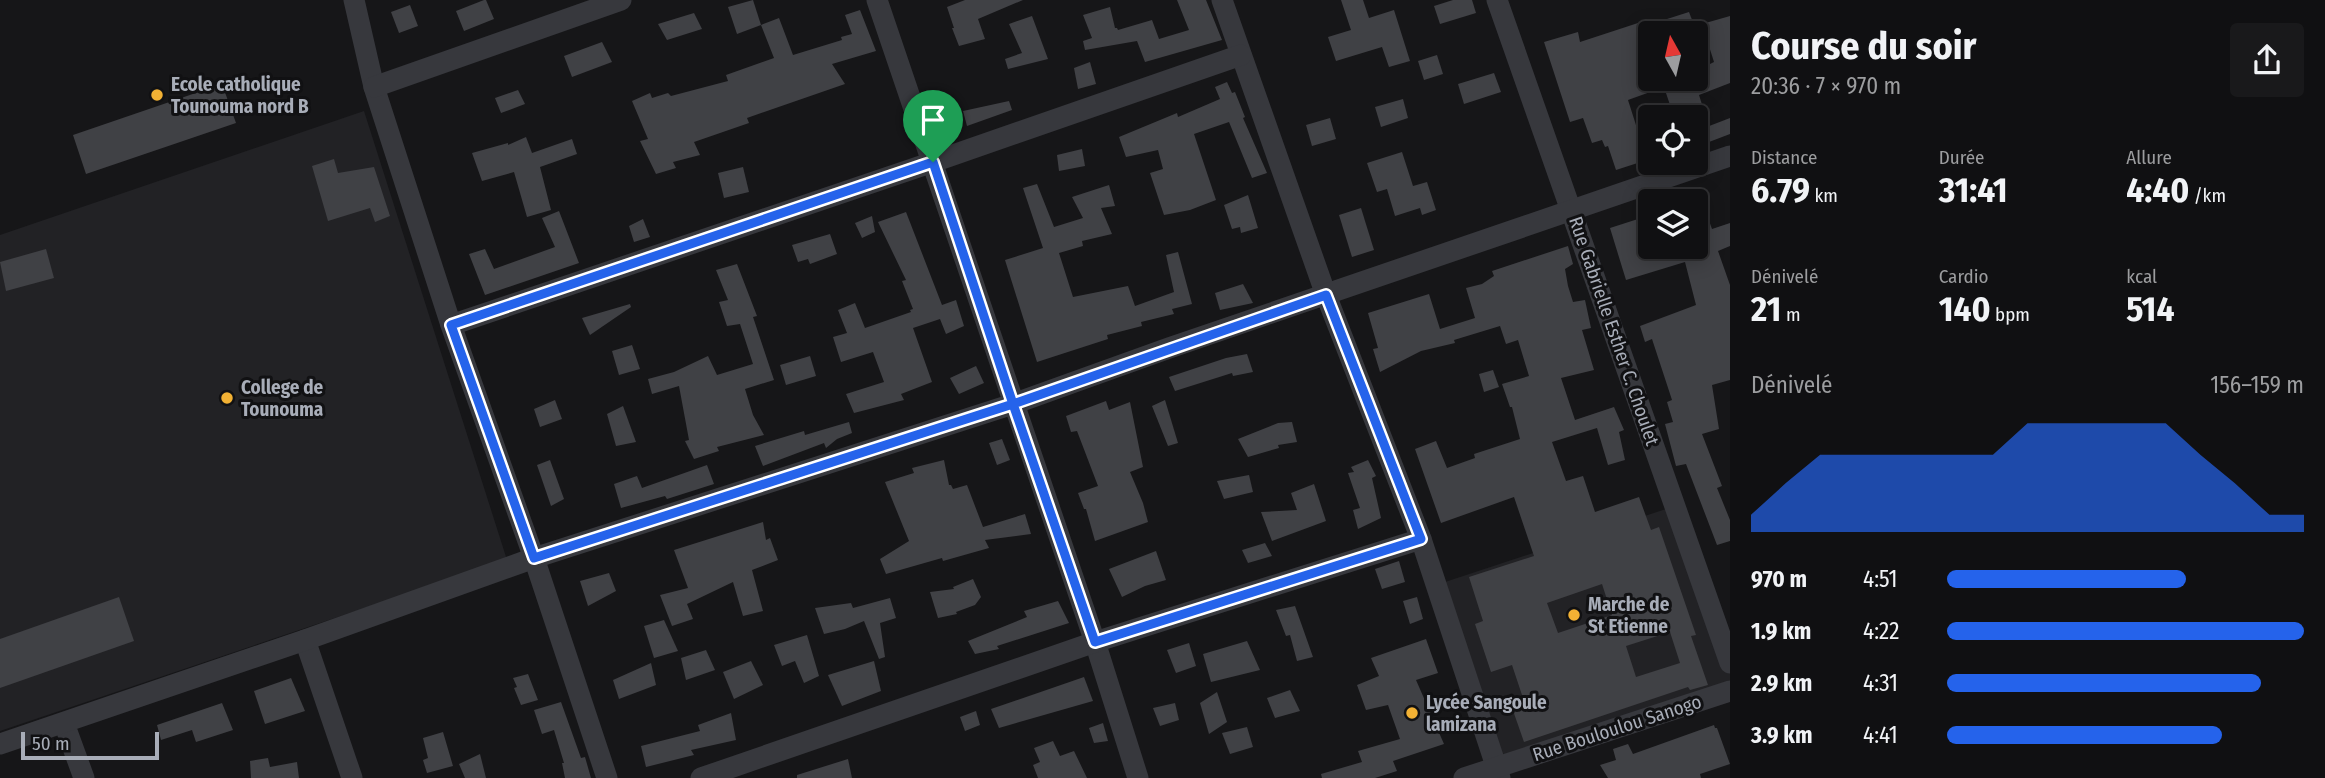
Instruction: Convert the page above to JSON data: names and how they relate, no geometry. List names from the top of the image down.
{
  "streets": {
    "street": ["Rue Gabrielle Esther C. Choulet", "Rue Bouloulou Sanogo"]
  },
  "places": [
    "Ecole catholique Tounouma nord B",
    "College de Tounouma",
    "Marche de St Etienne",
    "Lycée Sangoule lamizana"
  ],
  "scale_bar": "50 m",
  "north": "top",
  "page": {
    "heading": ["Course du soir", "20:36 · 7 × 970 m"],
    "stats": [
      ["Distance", "6.79 km"],
      ["Durée", "31:41"],
      ["Allure", "4:40 /km"],
      ["Dénivelé", "21 m"],
      ["Cardio", "140 bpm"],
      ["kcal", "514"]
    ],
    "chart": ["Dénivelé", "156–159 m"],
    "list": [
      {
        "name": "970 m",
        "note": "4:51"
      },
      {
        "name": "1.9 km",
        "note": "4:22"
      },
      {
        "name": "2.9 km",
        "note": "4:31"
      },
      {
        "name": "3.9 km",
        "note": "4:41"
      }
    ],
    "scale": "50 m"
  }
}
